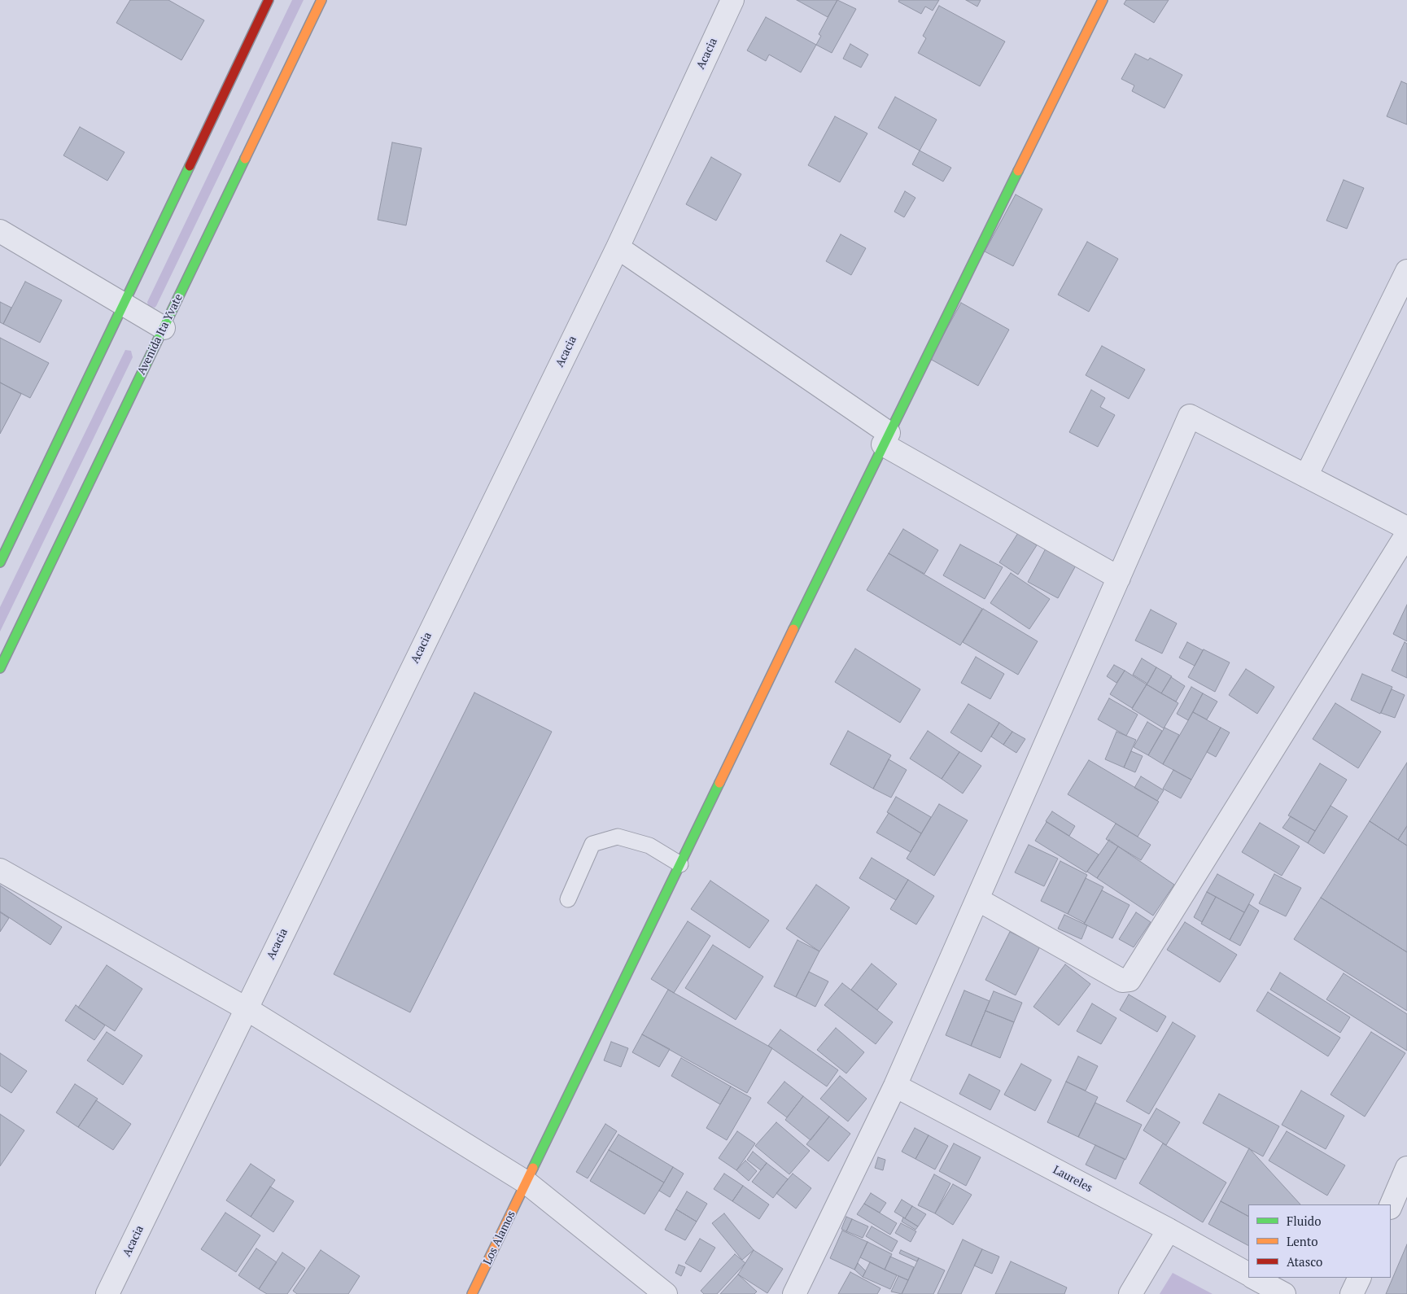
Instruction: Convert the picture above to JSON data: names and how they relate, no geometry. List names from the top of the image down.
{
  "streets": {
    "street": [
      "Acacia",
      "Avenida Ita Yvate",
      "Laureles",
      "Los Alamos"
    ]
  },
  "legend": ["Fluido", "Lento", "Atasco"]
}
